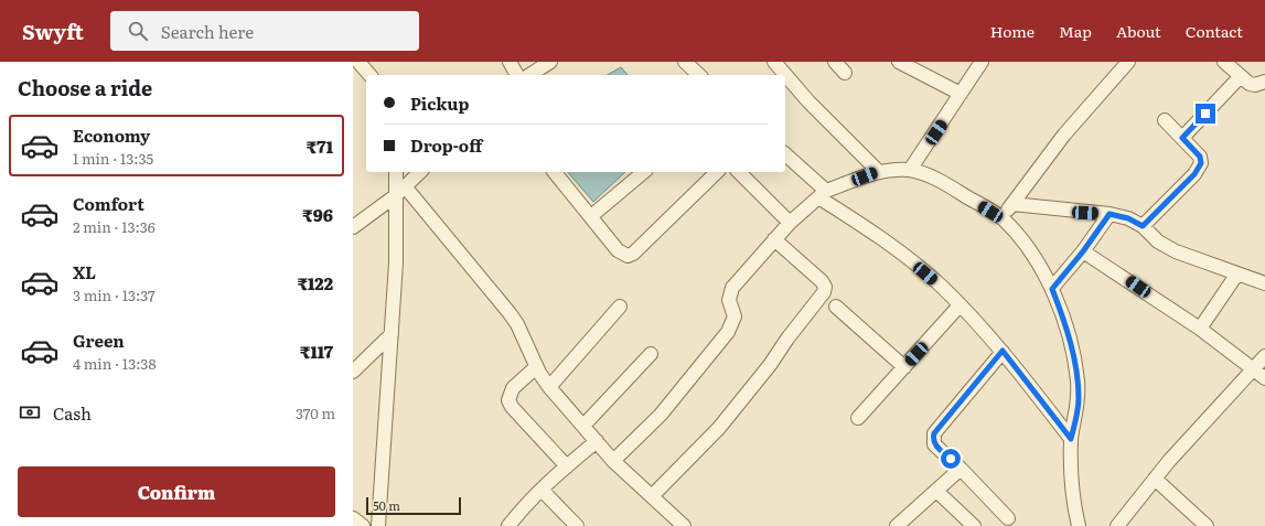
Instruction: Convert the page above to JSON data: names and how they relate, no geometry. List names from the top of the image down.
{
  "scale_bar": "50 m",
  "page": {
    "header": "Swyft",
    "search": "Search here",
    "nav": [
      "Home",
      "Map",
      "About",
      "Contact"
    ],
    "heading": "Choose a ride",
    "banner": ["Pickup", "Drop-off"],
    "list": [
      {
        "name": "Economy",
        "note": "1 min · 13:35",
        "value": "₹71"
      },
      {
        "name": "Comfort",
        "note": "2 min · 13:36",
        "value": "₹96"
      },
      {
        "name": "XL",
        "note": "3 min · 13:37",
        "value": "₹122"
      },
      {
        "name": "Green",
        "note": "4 min · 13:38",
        "value": "₹117"
      }
    ],
    "pay": ["Cash", "370 m"],
    "buttons": "Confirm",
    "scale": "50 m"
  }
}
